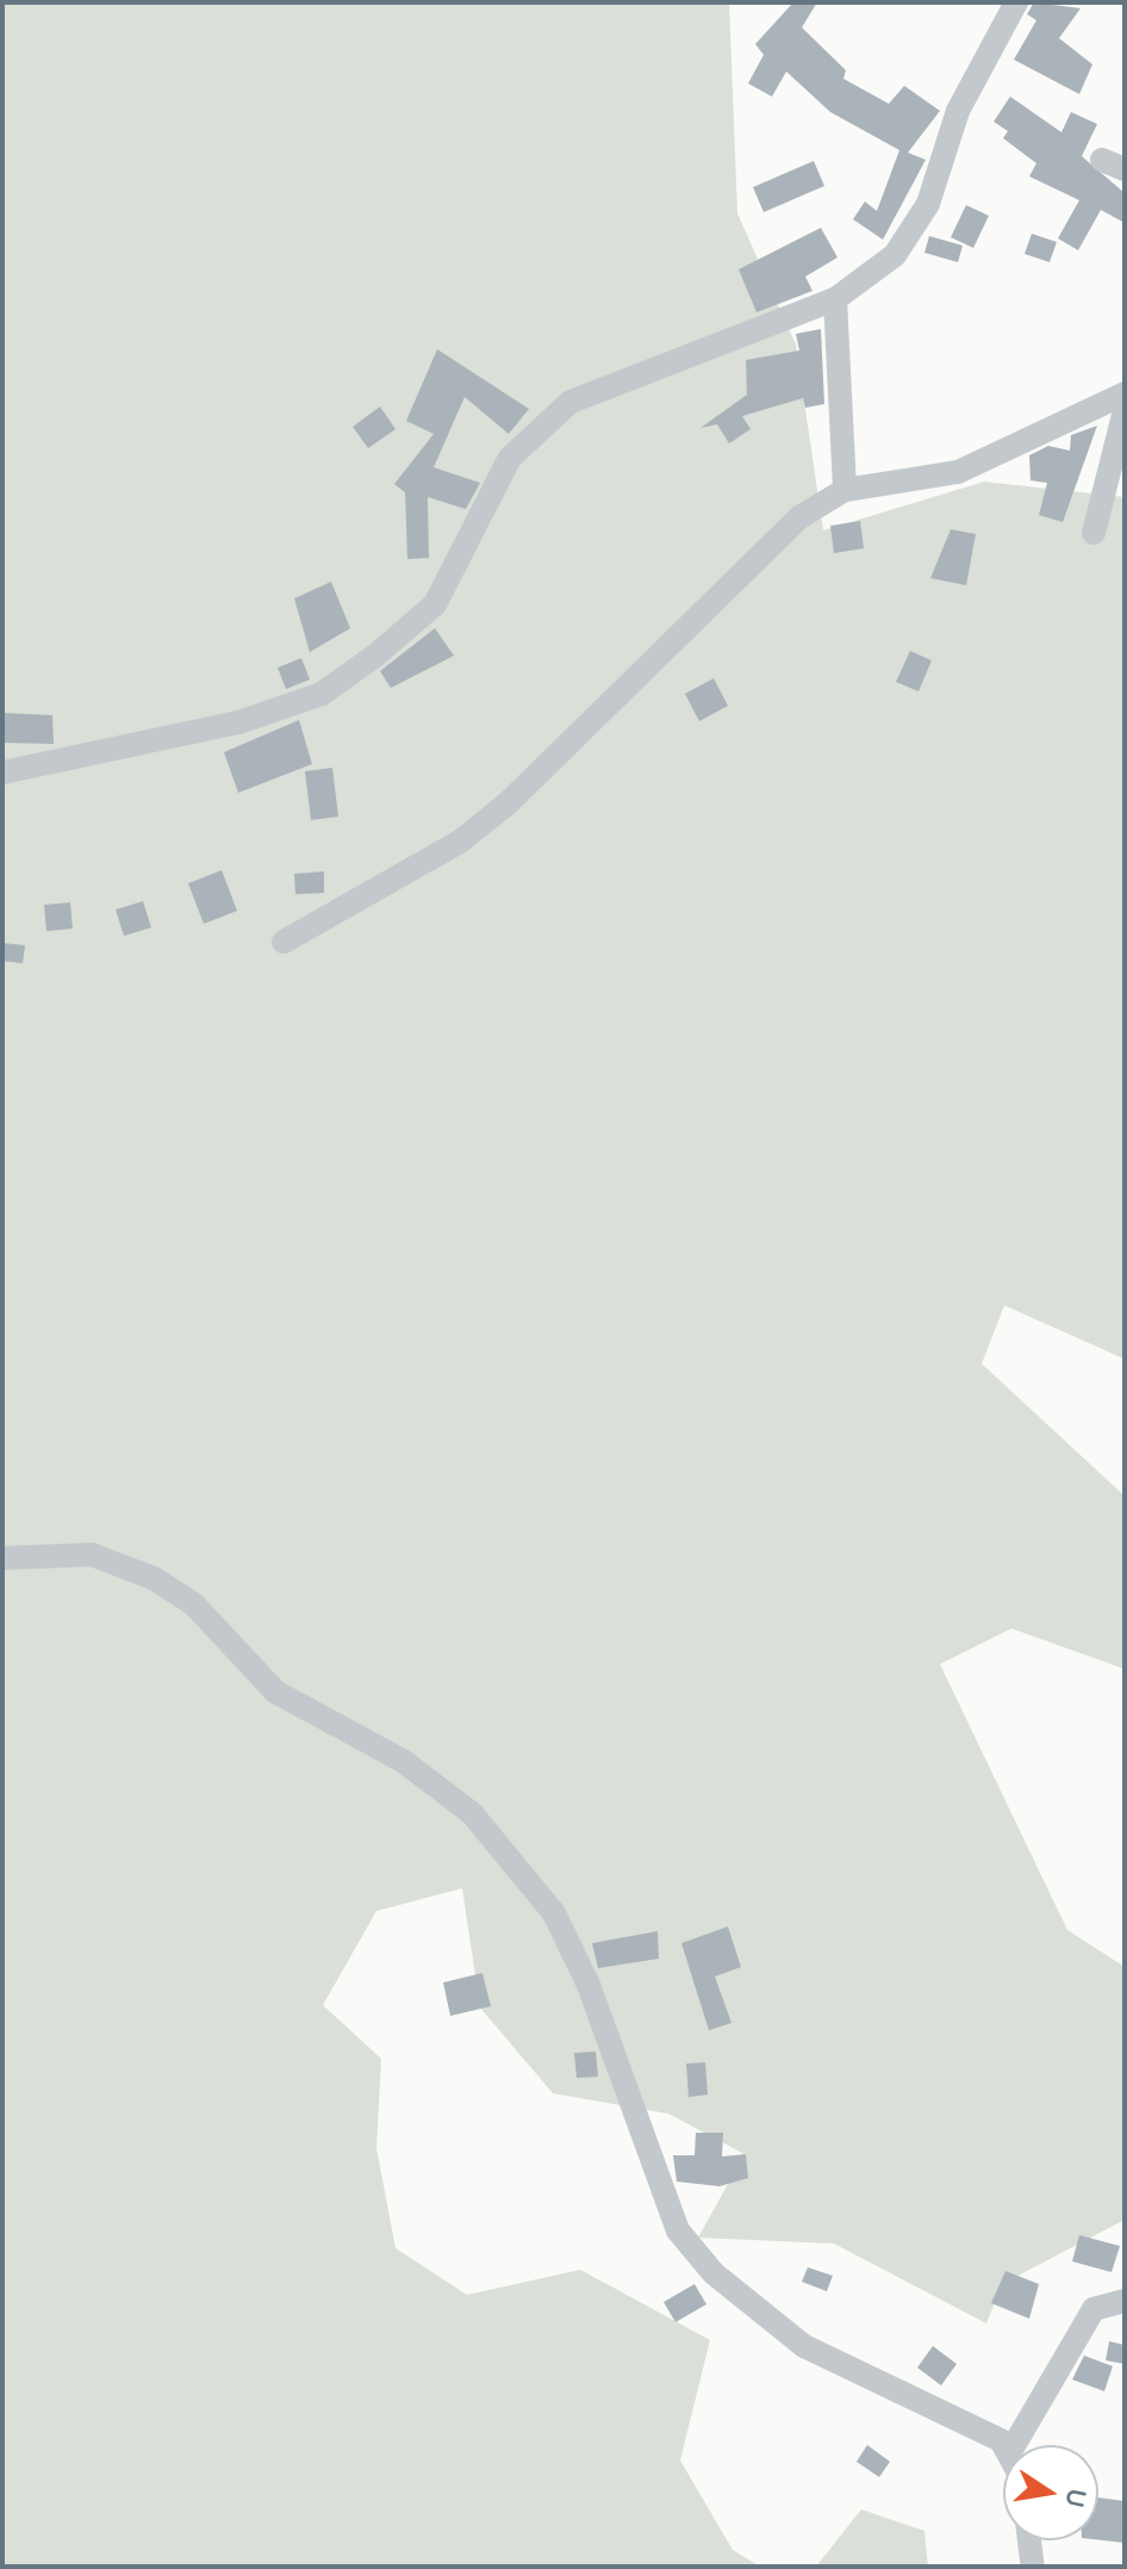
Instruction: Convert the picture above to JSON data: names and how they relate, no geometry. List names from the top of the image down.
{
  "north": "right"
}
